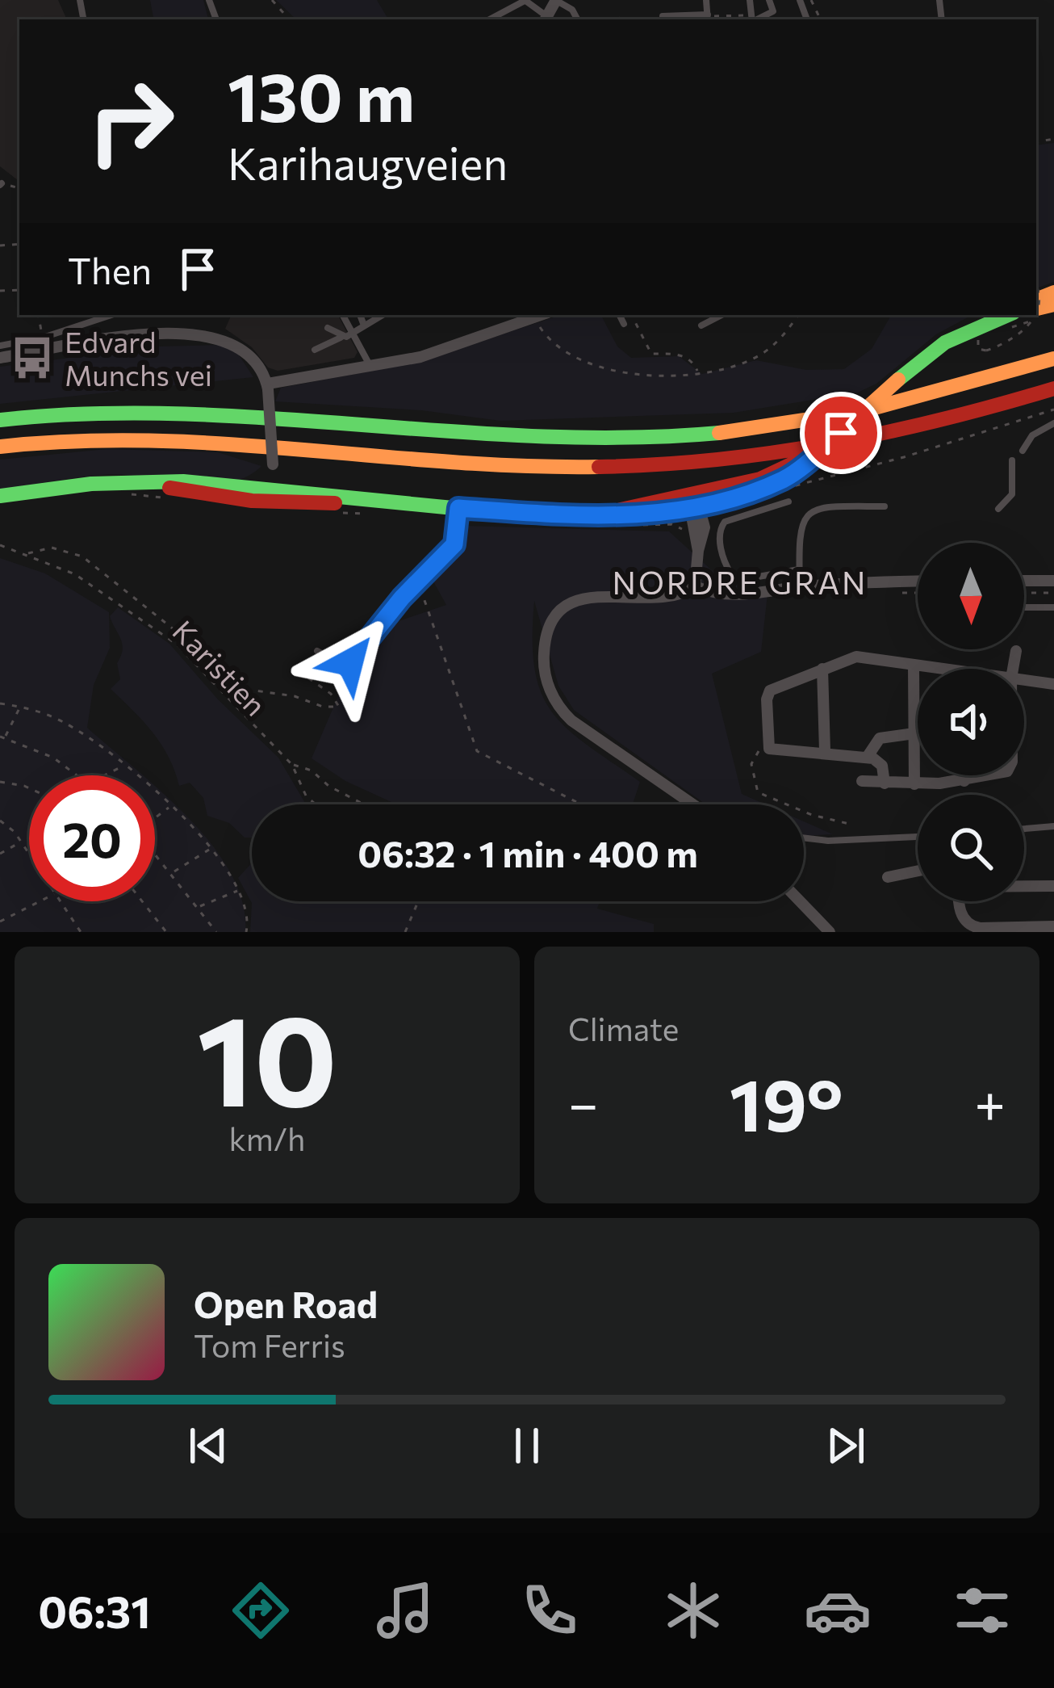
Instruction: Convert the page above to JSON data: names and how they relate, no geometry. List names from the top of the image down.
{
  "streets": {
    "path": ["Karistien"]
  },
  "districts": ["NORDRE GRAN"],
  "places": {
    "bus stop": ["Edvard Munchs vei"]
  },
  "north": "bottom",
  "page": {
    "turn": ["130 m", "Karihaugveien"],
    "then": "Then",
    "limit": "20",
    "trip": "06:32 · 1 min · 400 m",
    "tile": [
      ["10", "km/h"],
      "Climate"
    ],
    "heat": ["−", "19°", "+"],
    "song": ["Open Road", "Tom Ferris"],
    "tabs": "06:31"
  }
}
